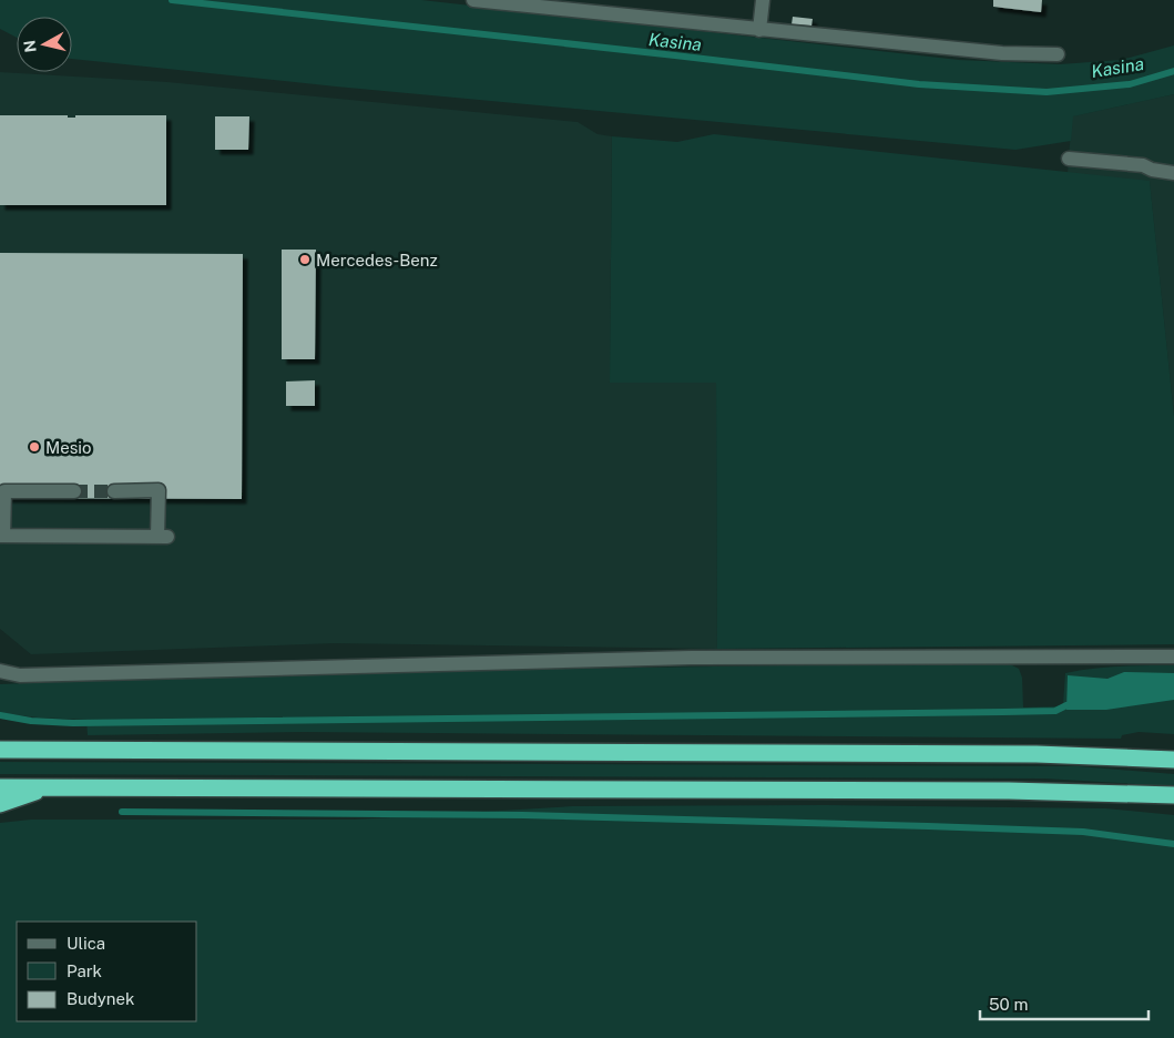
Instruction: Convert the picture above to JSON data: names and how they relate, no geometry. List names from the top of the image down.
{
  "water": ["Kasina"],
  "places": ["Mercedes-Benz", "Mesio"],
  "legend": ["Ulica", "Park", "Budynek"],
  "scale_bar": "50 m",
  "north": "left"
}
